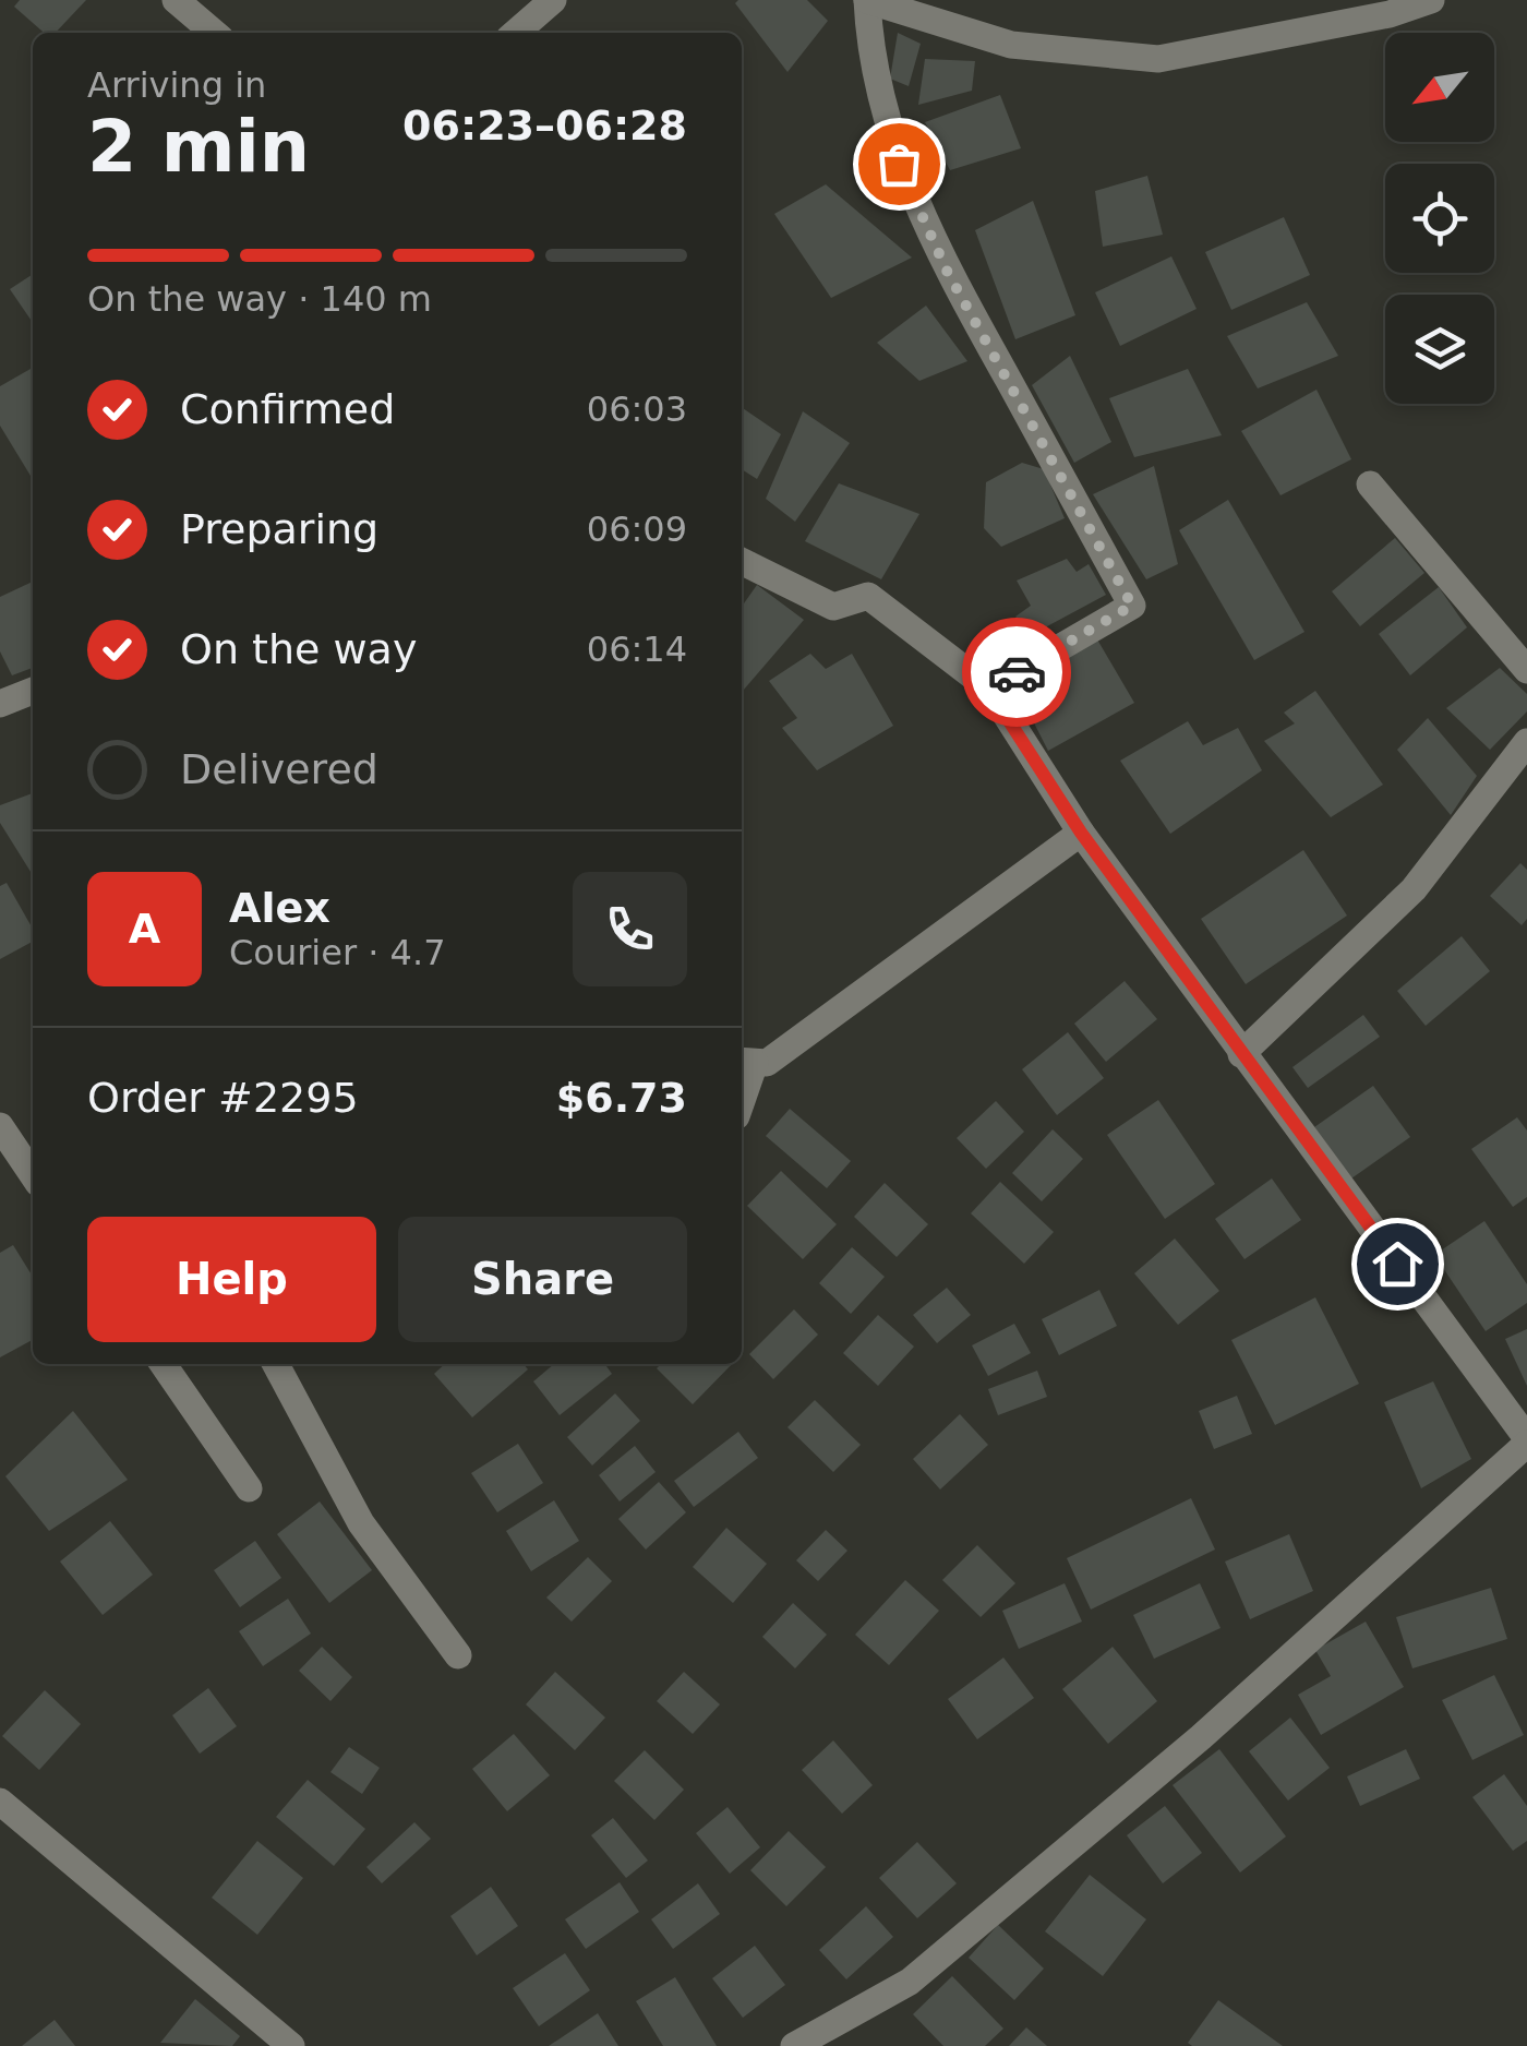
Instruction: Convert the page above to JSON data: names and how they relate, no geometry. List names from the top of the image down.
{
  "north": "bottom left",
  "page": {
    "heading": ["2 min", "Arriving in", "06:23–06:28"],
    "panel": [
      "Alex",
      "Courier · 4.7",
      "Order #2295",
      "$6.73"
    ],
    "bar": "On the way · 140 m",
    "list": [
      ["Confirmed", "06:03"],
      ["Preparing", "06:09"],
      ["On the way", "06:14"],
      "Delivered"
    ],
    "round": "A",
    "buttons": ["Help", "Share"]
  }
}
